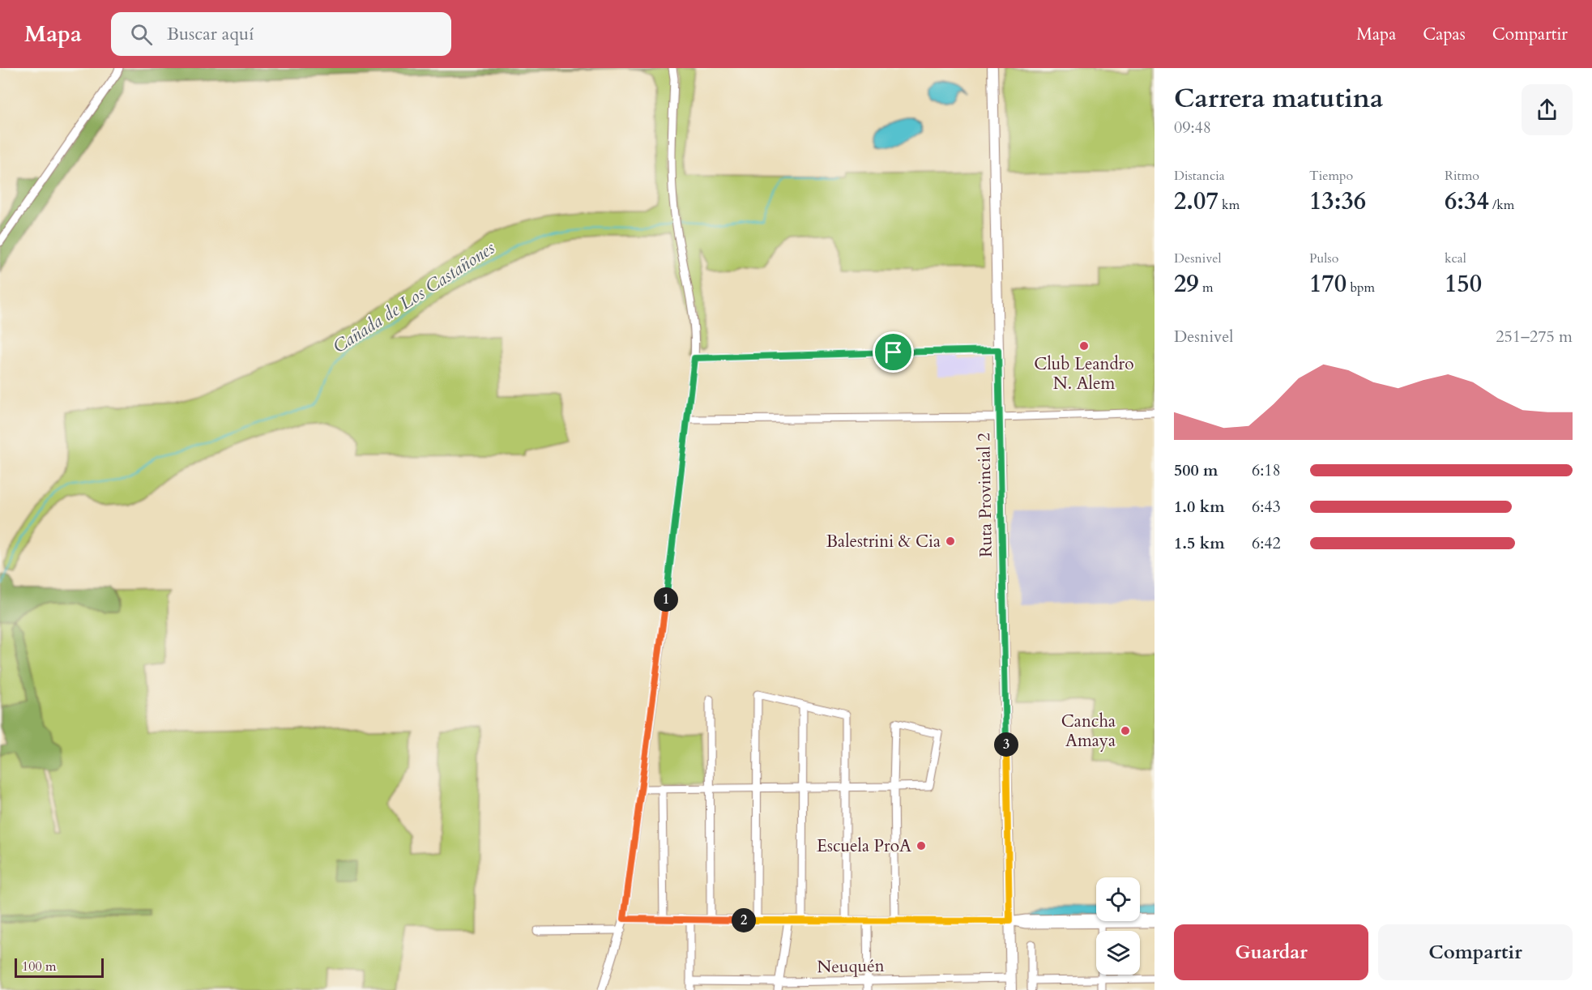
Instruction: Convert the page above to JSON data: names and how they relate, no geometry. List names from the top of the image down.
{
  "streets": {
    "main road": ["Ruta Provincial 2"],
    "street": ["Neuquén"]
  },
  "crossings": [
    ["Ruta Provincial 2", "Neuquén"]
  ],
  "water": ["Cañada de Los Castañones"],
  "places": [
    "Club Leandro N. Alem",
    "Balestrini & Cia",
    "Cancha Amaya",
    "Escuela ProA"
  ],
  "scale_bar": "100 m",
  "page": {
    "header": "Mapa",
    "search": "Buscar aquí",
    "nav": ["Mapa", "Capas", "Compartir"],
    "heading": ["Carrera matutina", "09:48"],
    "stats": [
      ["Distancia", "2.07 km"],
      ["Tiempo", "13:36"],
      ["Ritmo", "6:34 /km"],
      ["Desnivel", "29 m"],
      ["Pulso", "170 bpm"],
      ["kcal", "150"]
    ],
    "chart": ["Desnivel", "251–275 m"],
    "list": [
      {
        "name": "500 m",
        "note": "6:18"
      },
      {
        "name": "1.0 km",
        "note": "6:43"
      },
      {
        "name": "1.5 km",
        "note": "6:42"
      }
    ],
    "pins": ["1", "3", "2"],
    "buttons": ["Guardar", "Compartir"],
    "scale": "100 m"
  }
}
